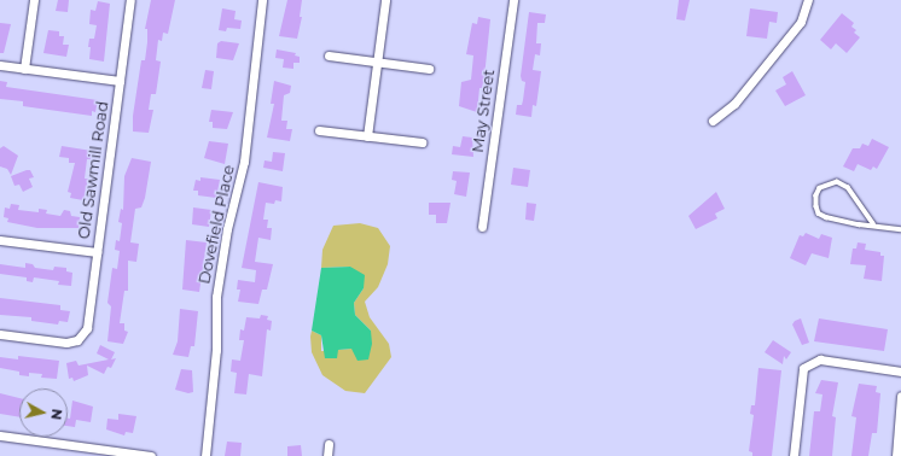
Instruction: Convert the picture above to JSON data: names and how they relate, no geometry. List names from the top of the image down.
{
  "streets": {
    "street": ["May Street", "Old Sawmill Road", "Dovefield Place"]
  },
  "north": "right"
}
